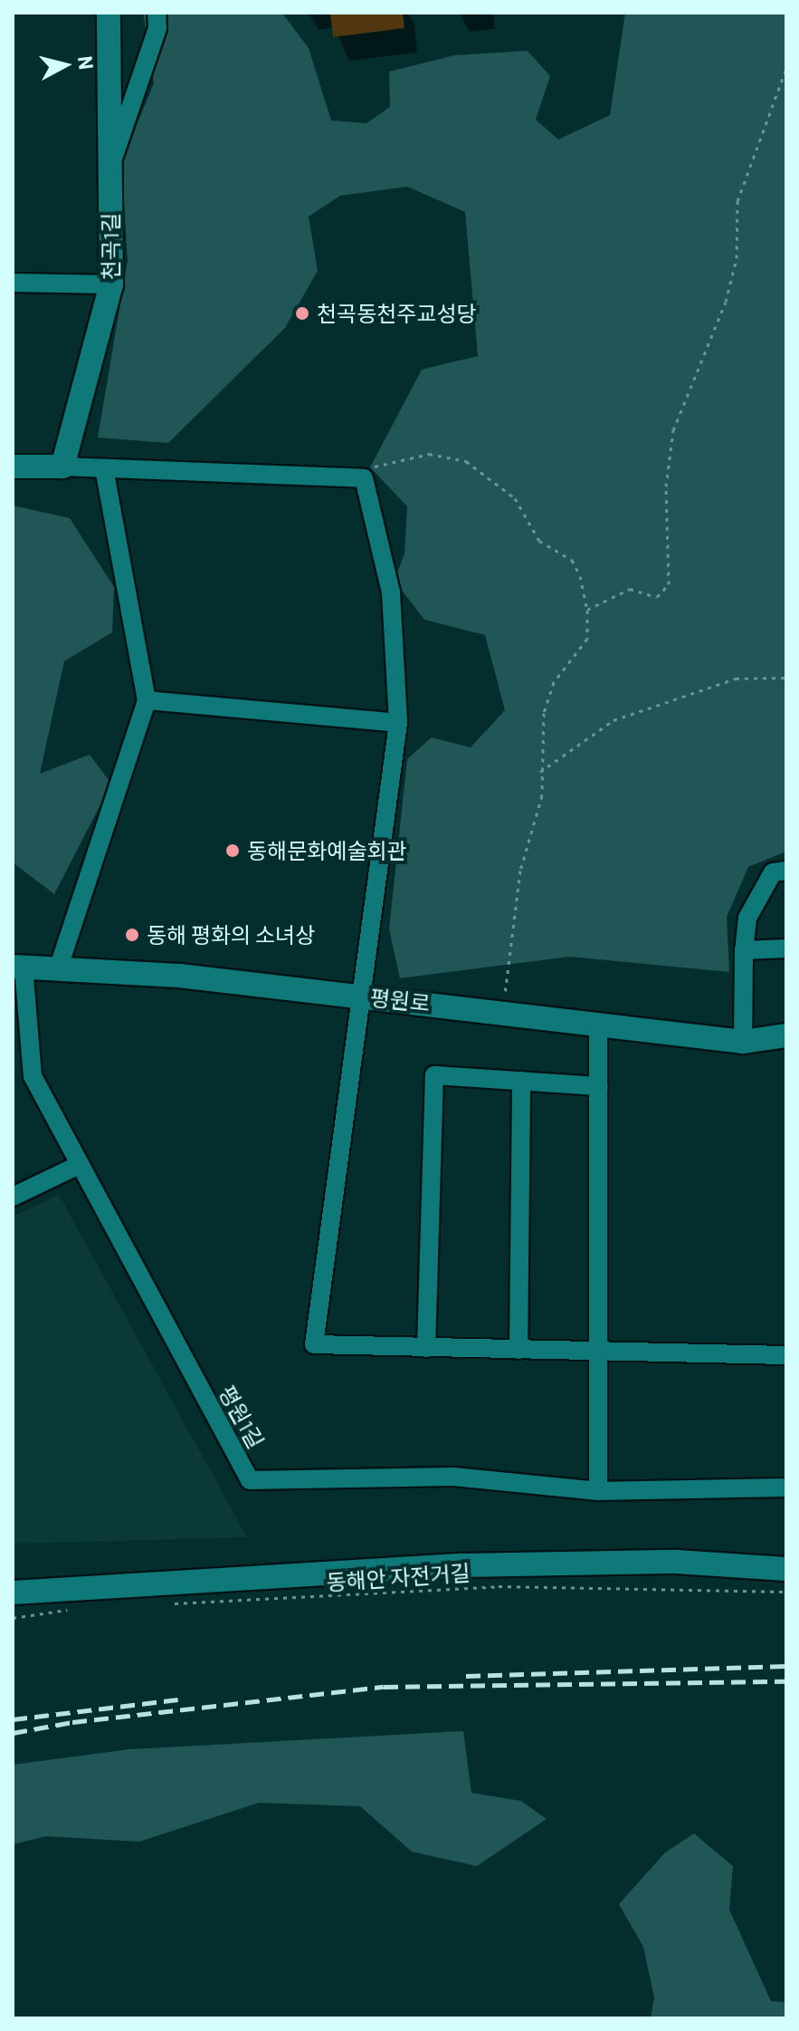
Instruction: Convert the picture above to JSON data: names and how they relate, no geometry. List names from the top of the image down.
{
  "streets": {
    "street": ["천곡1길", "평원로", "평원1길"],
    "path": ["동해안 자전거길"]
  },
  "crossings": [
    ["평원로", "평원1길"]
  ],
  "places": ["천곡동천주교성당", "동해문화예술회관", "동해 평화의 소녀상"],
  "north": "right"
}
